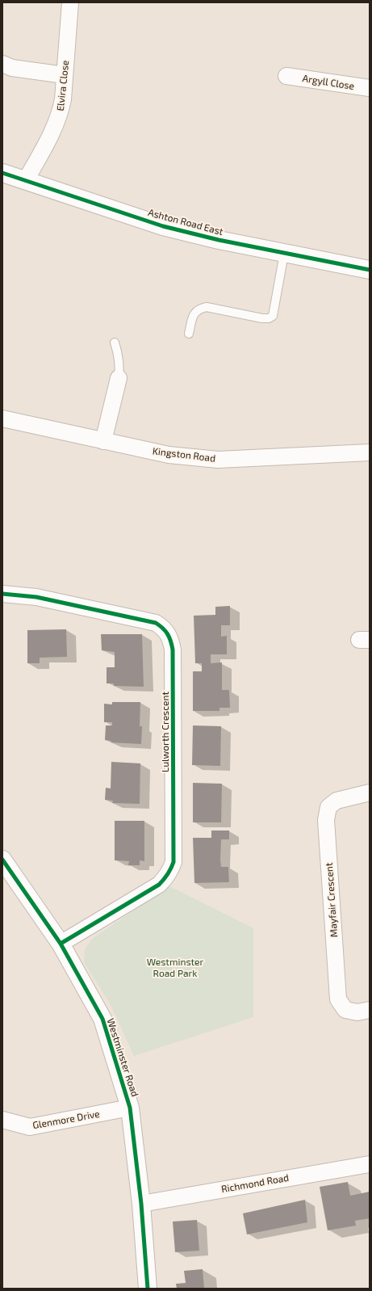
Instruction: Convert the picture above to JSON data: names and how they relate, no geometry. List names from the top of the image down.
{
  "streets": {
    "street": [
      "Argyll Close",
      "Elvira Close",
      "Ashton Road East",
      "Kingston Road",
      "Lulworth Crescent",
      "Mayfair Crescent",
      "Westminster Road",
      "Glenmore Drive",
      "Richmond Road"
    ]
  },
  "crossings": [
    ["Elvira Close", "Ashton Road East"],
    ["Lulworth Crescent", "Westminster Road"],
    ["Westminster Road", "Glenmore Drive"],
    ["Westminster Road", "Richmond Road"]
  ],
  "parks": ["Westminster Road Park"]
}
